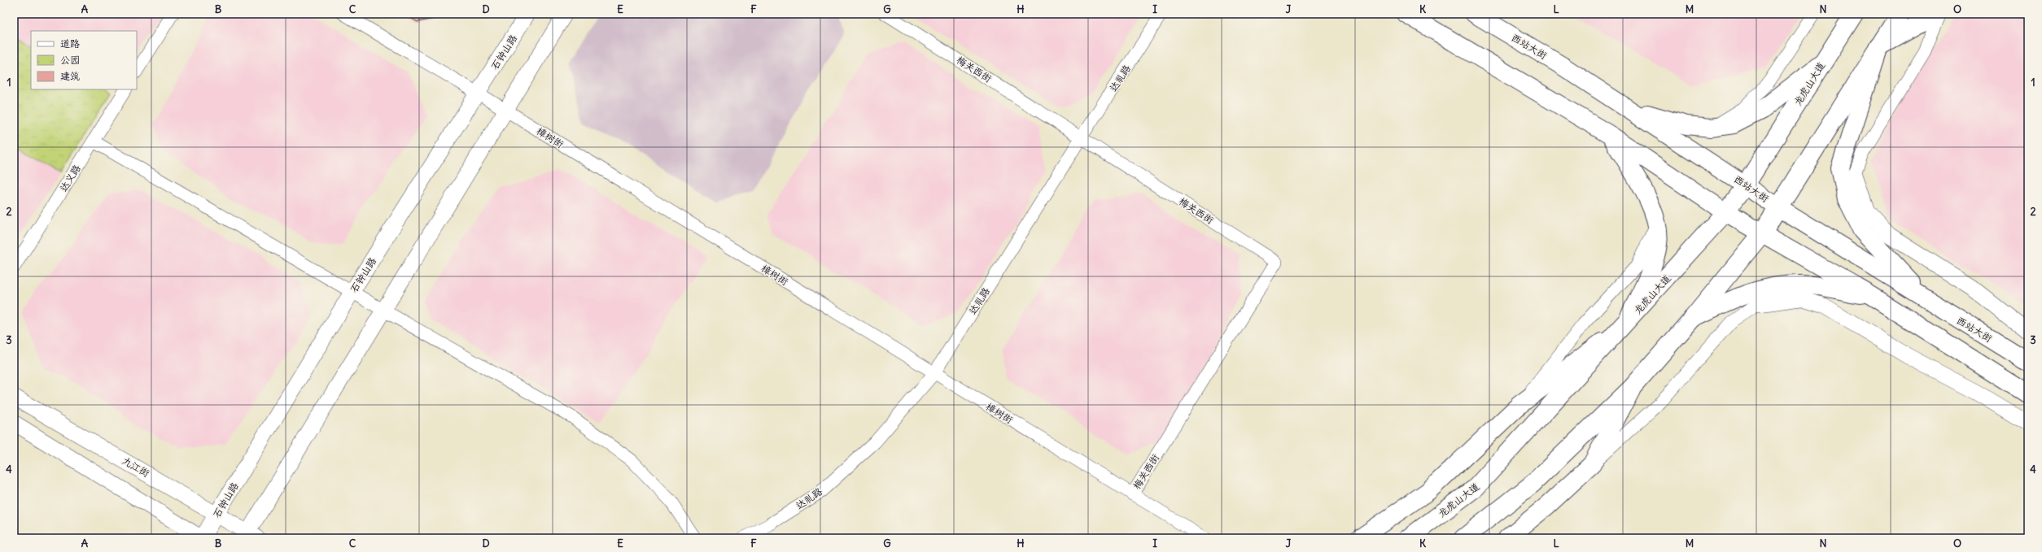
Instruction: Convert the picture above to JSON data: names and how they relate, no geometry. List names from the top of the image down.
{
  "streets": {
    "main road": ["西站大街", "龙虎山大道"],
    "street": [
      "石钟山路",
      "梅关西街",
      "达礼路",
      "樟树街",
      "达义路",
      "九江街"
    ]
  },
  "crossings": [
    ["西站大街", "龙虎山大道"],
    ["石钟山路", "樟树街"],
    ["石钟山路", "九江街"],
    ["梅关西街", "达礼路"],
    ["梅关西街", "樟树街"],
    ["达礼路", "樟树街"]
  ],
  "legend": ["道路", "公园", "建筑"],
  "grid": {
    "columns": [
      "A",
      "B",
      "C",
      "D",
      "E",
      "F",
      "G",
      "H",
      "I",
      "J",
      "K",
      "L",
      "M",
      "N",
      "O"
    ],
    "rows": [
      "1",
      "2",
      "3",
      "4"
    ]
  }
}
